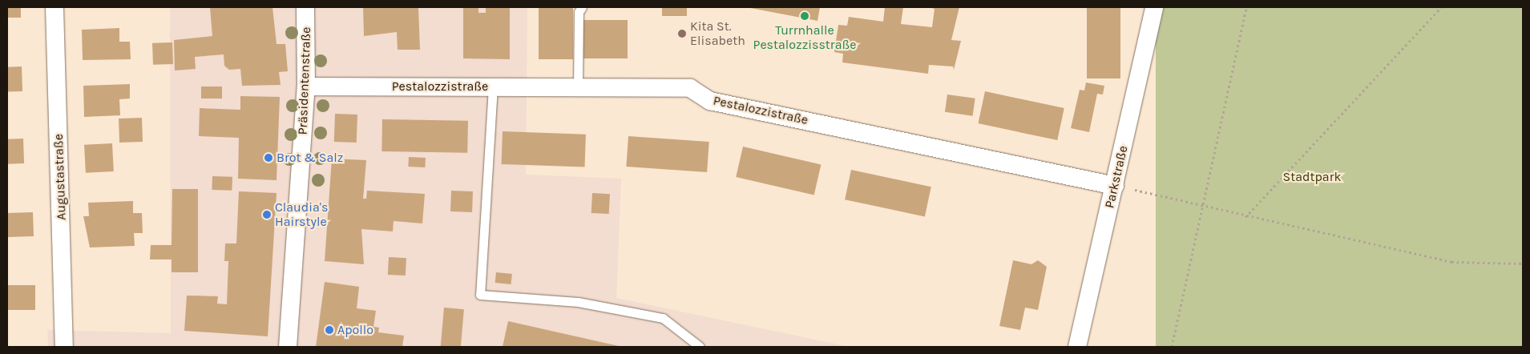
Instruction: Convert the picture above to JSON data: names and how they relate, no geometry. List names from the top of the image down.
{
  "streets": {
    "street": [
      "Präsidentenstraße",
      "Pestalozzistraße",
      "Augustastraße",
      "Parkstraße"
    ]
  },
  "crossings": [
    ["Präsidentenstraße", "Pestalozzistraße"],
    ["Pestalozzistraße", "Parkstraße"]
  ],
  "parks": ["Stadtpark"],
  "places": [
    "Turrnhalle Pestalozzisstraße",
    "Kita St. Elisabeth",
    "Brot & Salz",
    "Claudia's Hairstyle",
    "Apollo"
  ]
}
